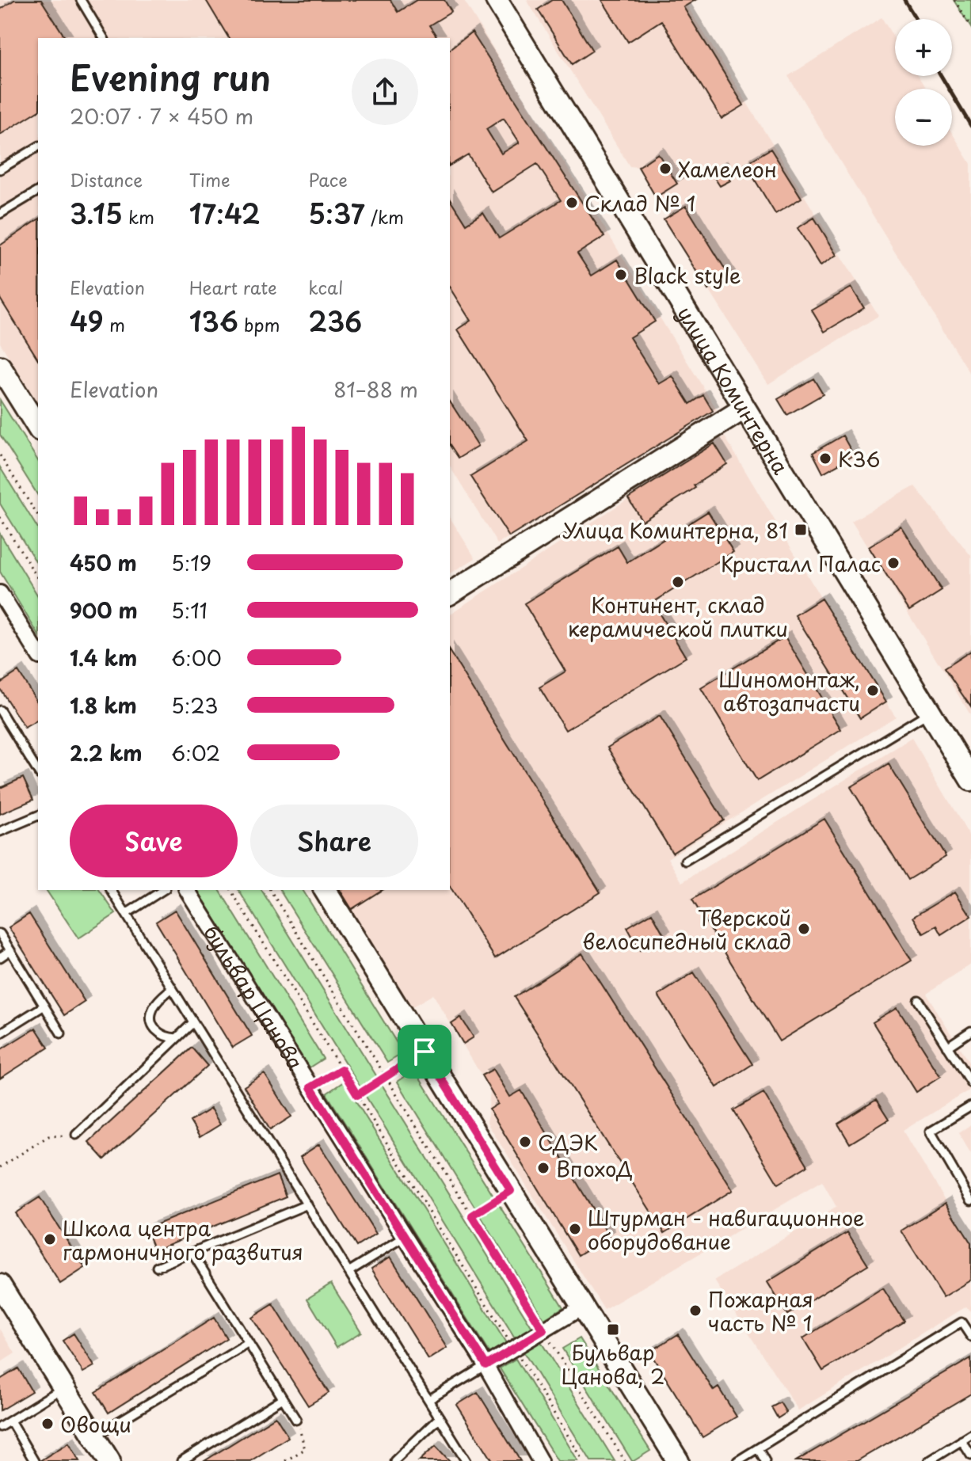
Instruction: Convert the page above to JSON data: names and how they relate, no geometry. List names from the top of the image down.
{
  "streets": {
    "street": ["улица Коминтерна", "бульвар Цанова"]
  },
  "places": {
    "other": [
      "Хамелеон",
      "Склад № 1",
      "Black style",
      "К36",
      "Кристалл Палас",
      "Континент, склад керамической плитки",
      "Шиномонтаж, автозапчасти",
      "Тверской велосипедный склад",
      "СДЭК",
      "ВпохоД",
      "Штурман - навигационное оборудование",
      "Школа центра гармоничного развития",
      "Пожарная часть № 1",
      "Овощи"
    ],
    "transit": ["Улица Коминтерна, 81", "Бульвар Цанова, 2"]
  },
  "page": {
    "map_buttons": ["+", "−"],
    "heading": ["Evening run", "20:07 · 7 × 450 m"],
    "stats": [
      ["Distance", "3.15 km"],
      ["Time", "17:42"],
      ["Pace", "5:37 /km"],
      ["Elevation", "49 m"],
      ["Heart rate", "136 bpm"],
      ["kcal", "236"]
    ],
    "chart": ["Elevation", "81–88 m"],
    "list": [
      {
        "name": "450 m",
        "note": "5:19"
      },
      {
        "name": "900 m",
        "note": "5:11"
      },
      {
        "name": "1.4 km",
        "note": "6:00"
      },
      {
        "name": "1.8 km",
        "note": "5:23"
      },
      {
        "name": "2.2 km",
        "note": "6:02"
      }
    ],
    "buttons": ["Save", "Share"]
  }
}
